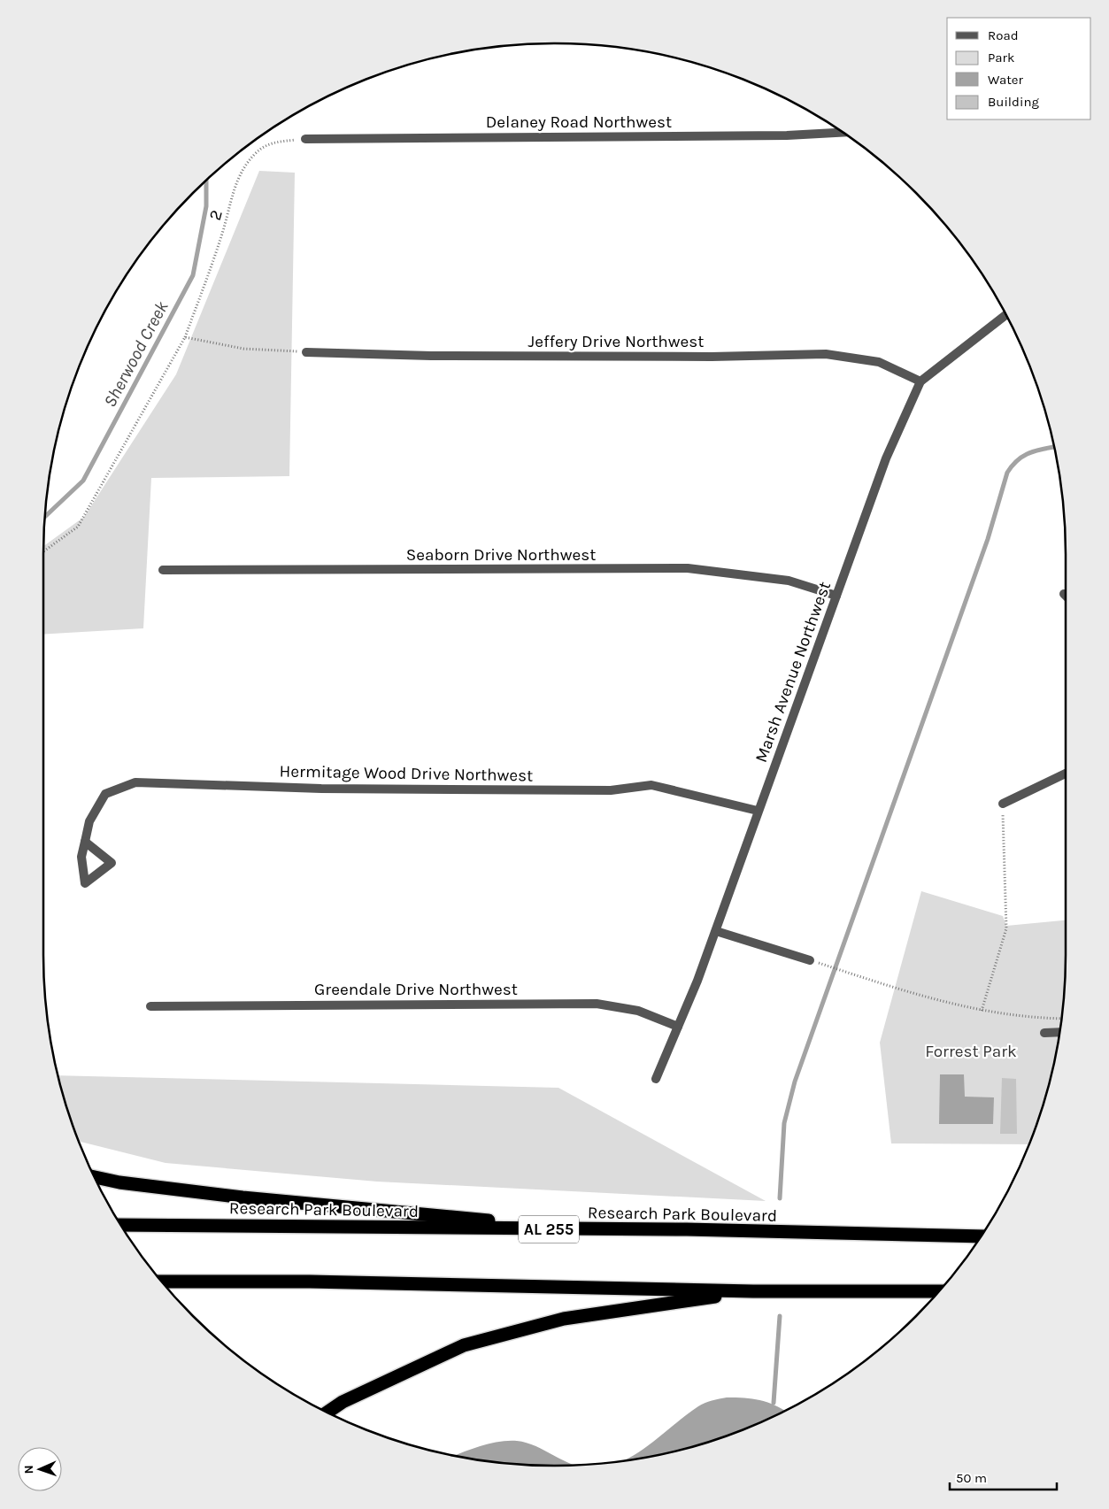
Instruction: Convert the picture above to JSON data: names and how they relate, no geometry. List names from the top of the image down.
{
  "streets": {
    "highway": ["Research Park Boulevard", "AL 255"],
    "street": [
      "Delaney Road Northwest",
      "Jeffery Drive Northwest",
      "Seaborn Drive Northwest",
      "Marsh Avenue Northwest",
      "Hermitage Wood Drive Northwest",
      "Greendale Drive Northwest"
    ],
    "path": ["2"]
  },
  "crossings": [
    ["Delaney Road Northwest", "2"],
    ["Jeffery Drive Northwest", "Marsh Avenue Northwest"],
    ["Seaborn Drive Northwest", "Marsh Avenue Northwest"],
    ["Marsh Avenue Northwest", "Hermitage Wood Drive Northwest"],
    ["Marsh Avenue Northwest", "Greendale Drive Northwest"]
  ],
  "water": ["Sherwood Creek"],
  "parks": ["Forrest Park"],
  "legend": [
    "Road",
    "Park",
    "Water",
    "Building"
  ],
  "scale_bar": "50 m",
  "north": "left"
}
